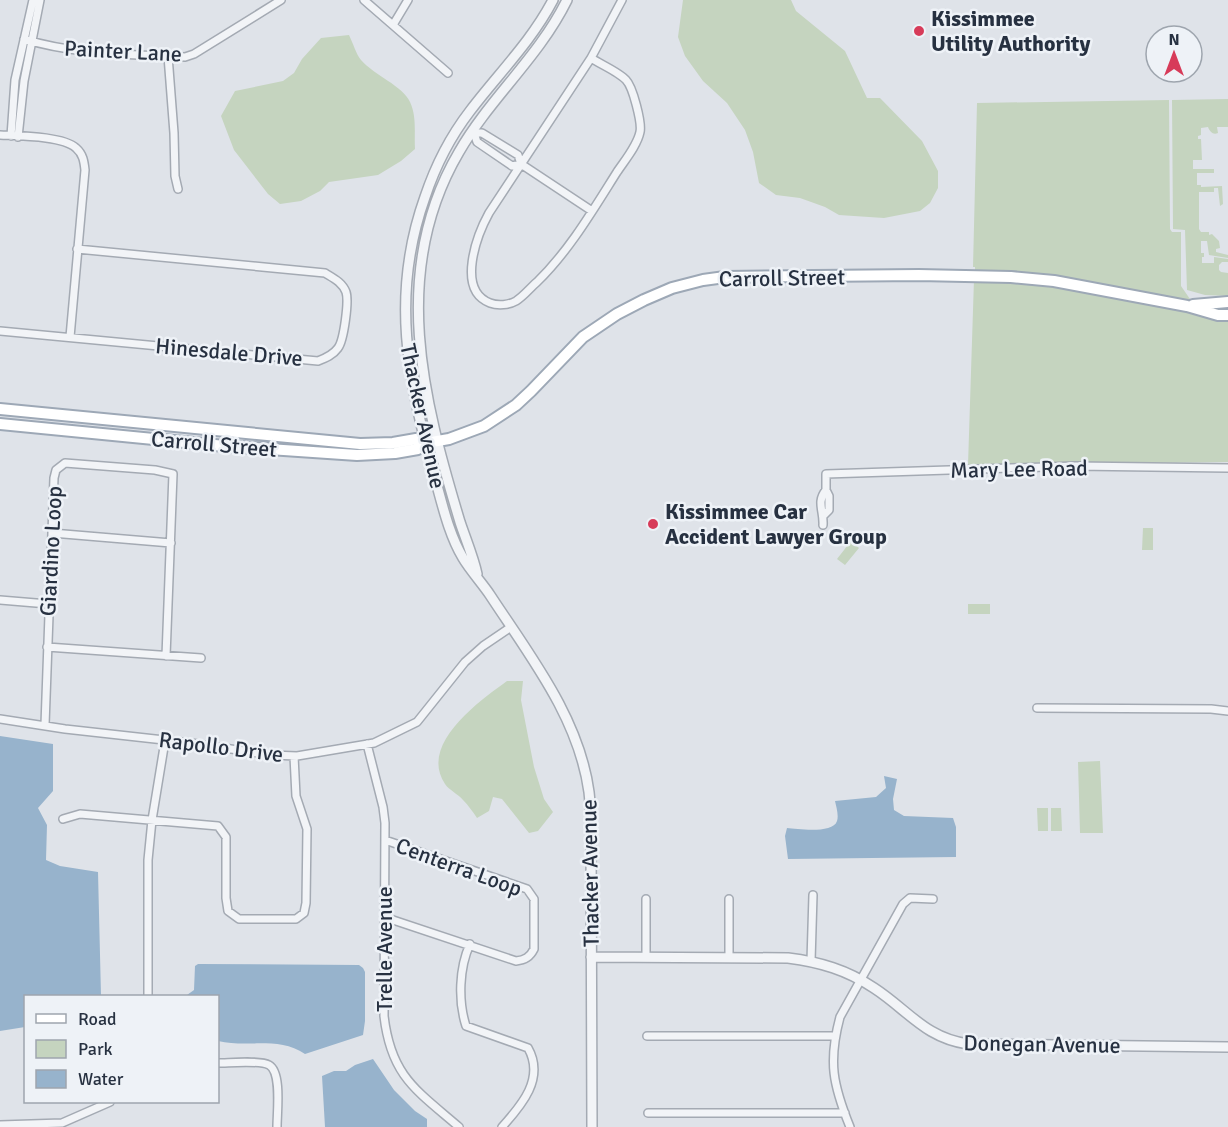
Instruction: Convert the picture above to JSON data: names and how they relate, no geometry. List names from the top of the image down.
{
  "streets": {
    "main road": ["Carroll Street"],
    "street": [
      "Painter Lane",
      "Hinesdale Drive",
      "Thacker Avenue",
      "Mary Lee Road",
      "Giardino Loop",
      "Rapollo Drive",
      "Centerra Loop",
      "Trelle Avenue",
      "Donegan Avenue"
    ]
  },
  "crossings": [
    ["Carroll Street", "Thacker Avenue"],
    ["Thacker Avenue", "Rapollo Drive"],
    ["Thacker Avenue", "Donegan Avenue"],
    ["Giardino Loop", "Rapollo Drive"],
    ["Rapollo Drive", "Trelle Avenue"],
    ["Centerra Loop", "Trelle Avenue"]
  ],
  "places": ["Kissimmee Utility Authority", "Kissimmee Car Accident Lawyer Group"],
  "legend": ["Road", "Park", "Water"],
  "north": "top"
}
